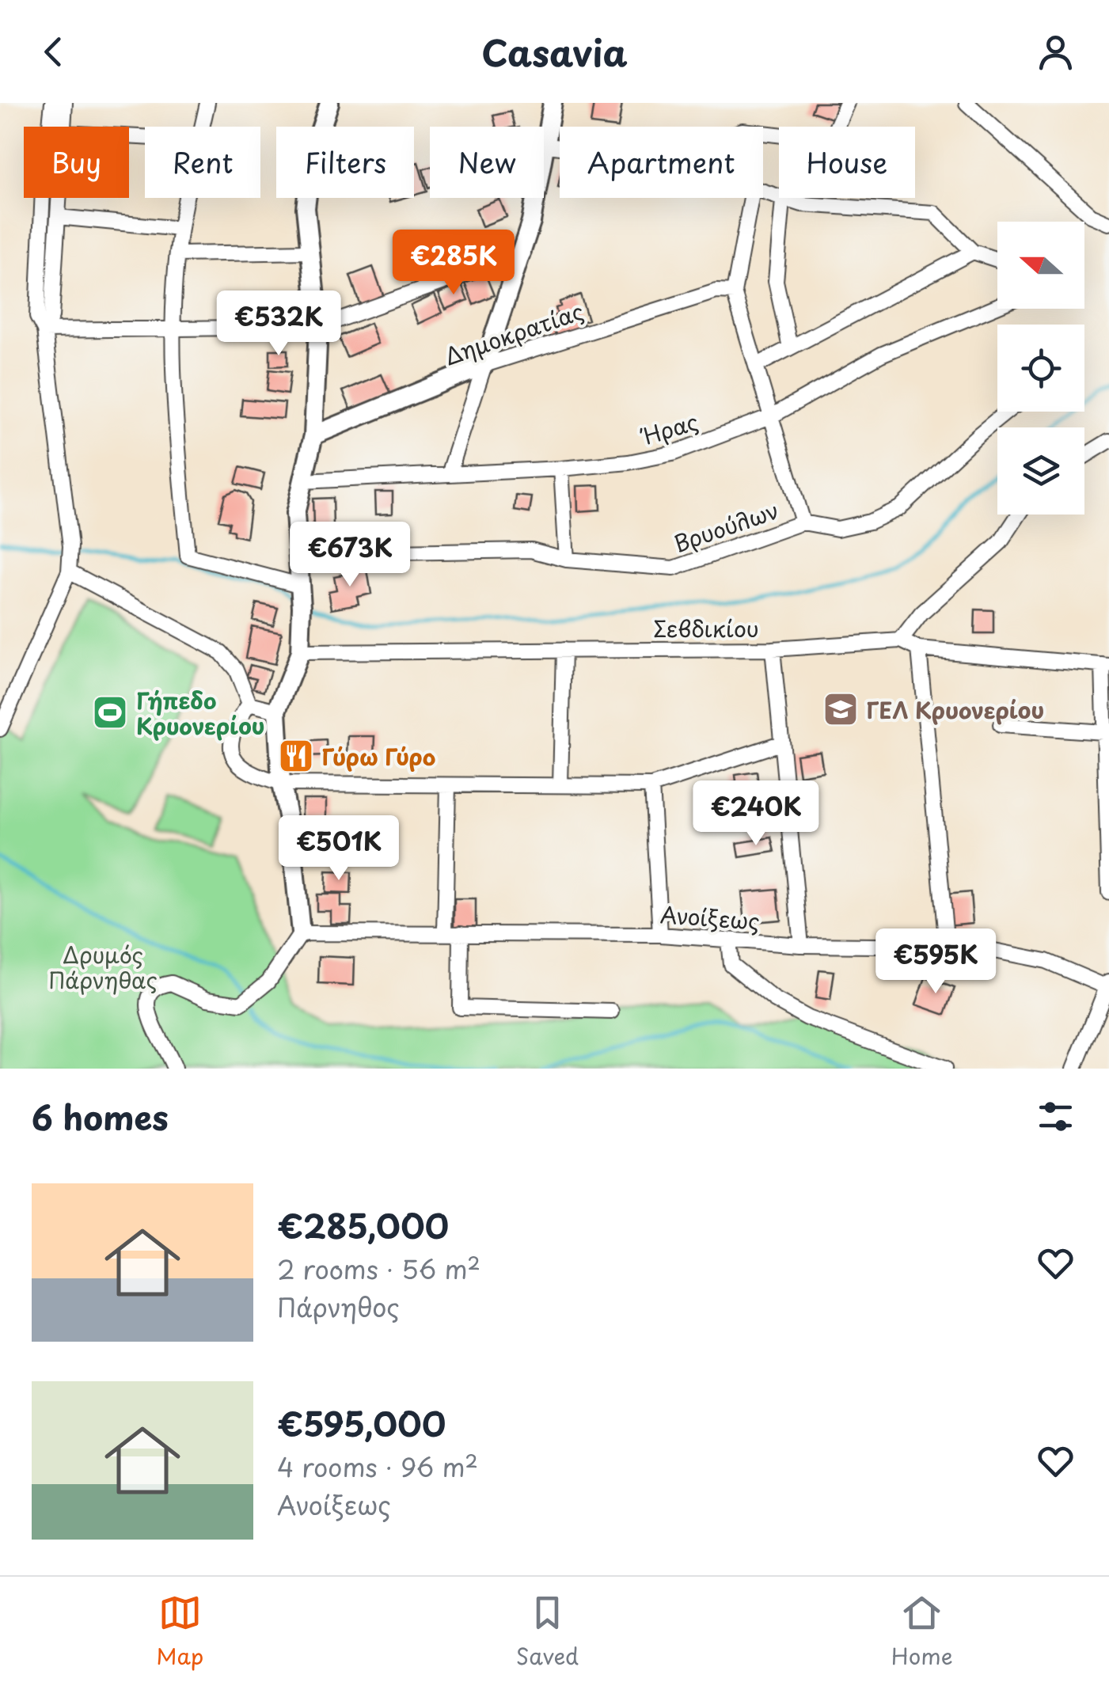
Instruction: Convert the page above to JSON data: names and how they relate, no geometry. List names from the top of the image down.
{
  "streets": {
    "main road": ["Δημοκρατίας"],
    "street": [
      "Ήρας",
      "Βρυούλων",
      "Σεβδικίου",
      "Ανοίξεως"
    ]
  },
  "parks": ["Δρυμός Πάρνηθας"],
  "places": {
    "school or university": ["ΓΕΛ Κρυονερίου"],
    "sports": ["Γήπεδο Κρυονερίου"],
    "restaurant": ["Γύρω Γύρο"]
  },
  "north": "left",
  "page": {
    "header": "Casavia",
    "chip": [
      "Buy",
      "Rent",
      "Filters",
      "New",
      "Apartment",
      "House"
    ],
    "price": [
      "€285K",
      "€532K",
      "€673K",
      "€240K",
      "€501K",
      "€595K"
    ],
    "heading": "6 homes",
    "list": [
      {
        "name": "€285,000",
        "note": "2 rooms · 56 m² · Πάρνηθος"
      },
      {
        "name": "€595,000",
        "note": "4 rooms · 96 m² · Ανοίξεως"
      }
    ],
    "tabs": ["Map", "Saved", "Home"]
  }
}
